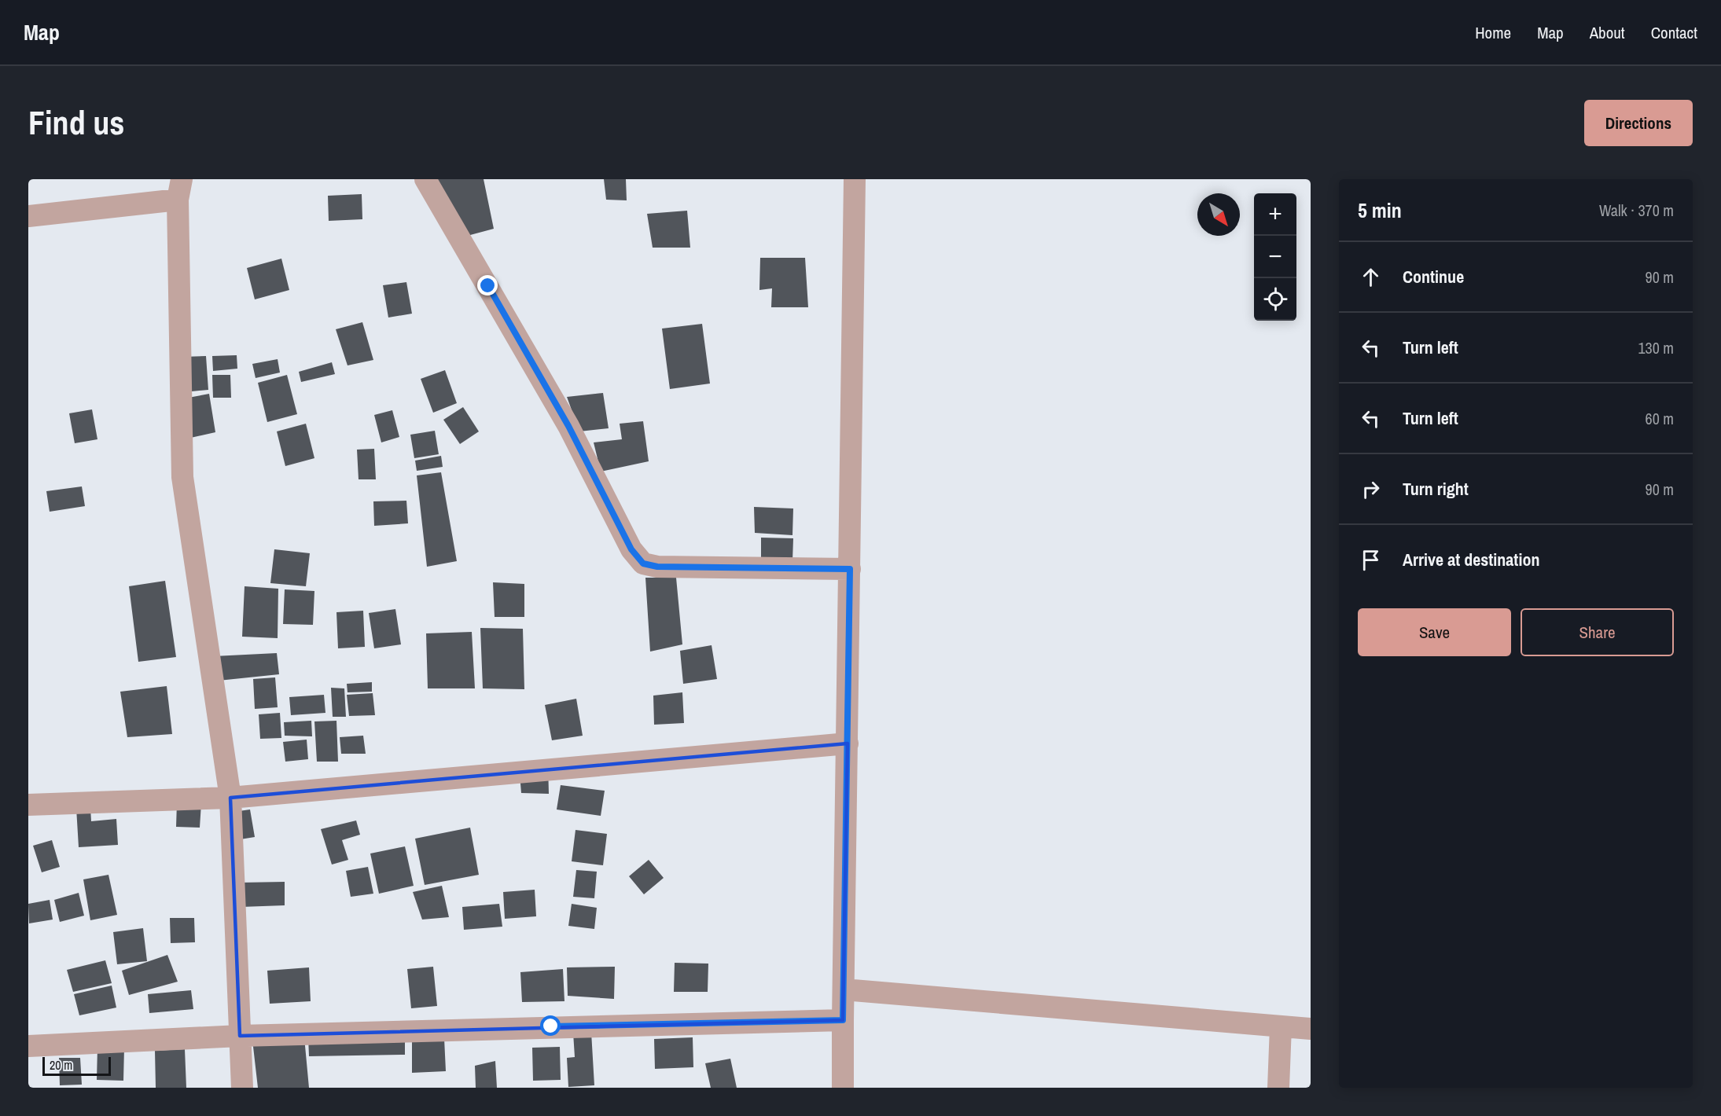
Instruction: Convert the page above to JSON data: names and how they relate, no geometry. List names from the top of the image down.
{
  "scale_bar": "20 m",
  "north": "bottom right",
  "page": {
    "header": "Map",
    "nav": [
      "Home",
      "Map",
      "About",
      "Contact"
    ],
    "buttons": [
      "Directions",
      ["Save", "Share"]
    ],
    "title": "Find us",
    "heading": ["5 min", "Walk · 370 m"],
    "map_buttons": ["+", "−"],
    "list": [
      ["Continue", "90 m"],
      ["Turn left", "130 m"],
      ["Turn left", "60 m"],
      ["Turn right", "90 m"],
      "Arrive at destination"
    ],
    "scale": "20 m"
  }
}
